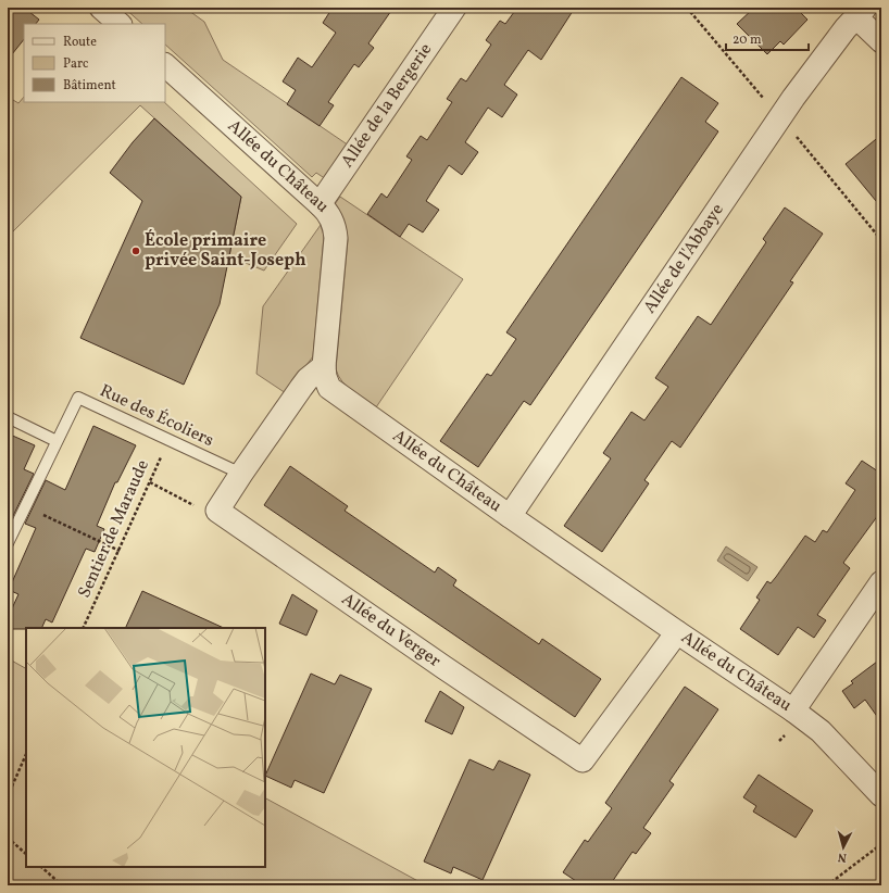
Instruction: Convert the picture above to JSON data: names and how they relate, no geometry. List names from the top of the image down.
{
  "streets": {
    "street": [
      "Allée de la Bergerie",
      "Allée du Château",
      "Allée de l'Abbaye",
      "Allée du Verger"
    ],
    "lane": ["Rue des Écoliers"],
    "path": ["Sentier de Maraude"]
  },
  "crossings": [
    ["Allée de la Bergerie", "Allée du Château"],
    ["Allée du Château", "Allée de l'Abbaye"],
    ["Allée du Château", "Allée du Verger"],
    ["Rue des Écoliers", "Sentier de Maraude"]
  ],
  "places": ["École primaire privée Saint-Joseph"],
  "legend": ["Route", "Parc", "Bâtiment"],
  "scale_bar": "20 m",
  "north": "bottom"
}
